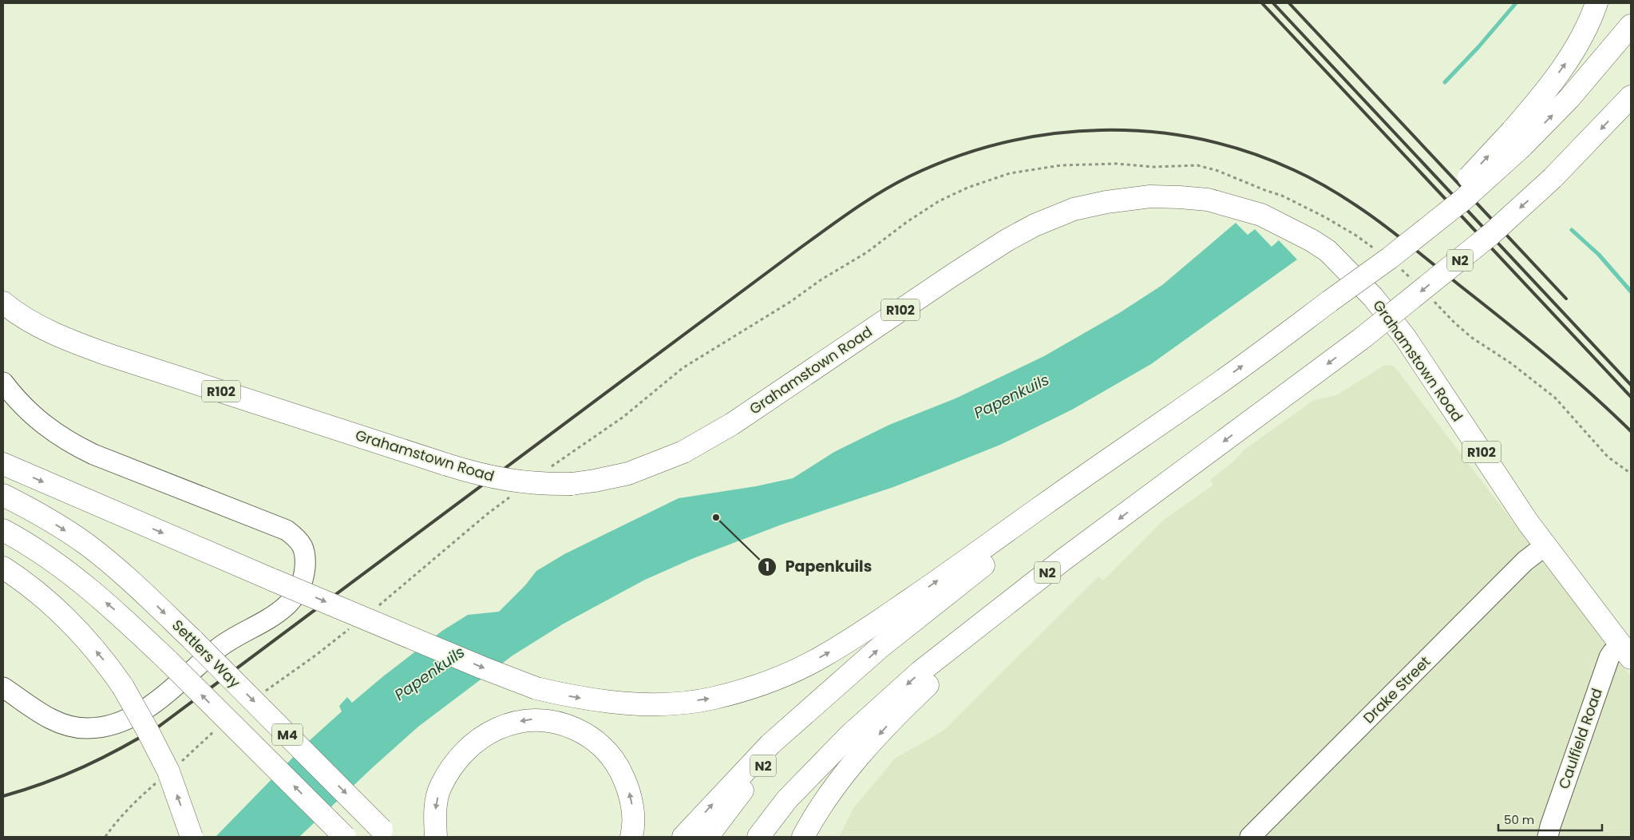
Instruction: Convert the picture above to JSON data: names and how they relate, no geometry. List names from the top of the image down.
{
  "streets": {
    "main road": [
      "N2",
      "R102",
      "Grahamstown Road",
      "Settlers Way",
      "M4"
    ],
    "lane": ["Drake Street", "Caulfield Road"]
  },
  "crossings": [
    ["Grahamstown Road", "Drake Street"],
    ["Grahamstown Road", "Caulfield Road"]
  ],
  "water": ["Papenkuils"],
  "places": ["Papenkuils"],
  "scale_bar": "50 m"
}
